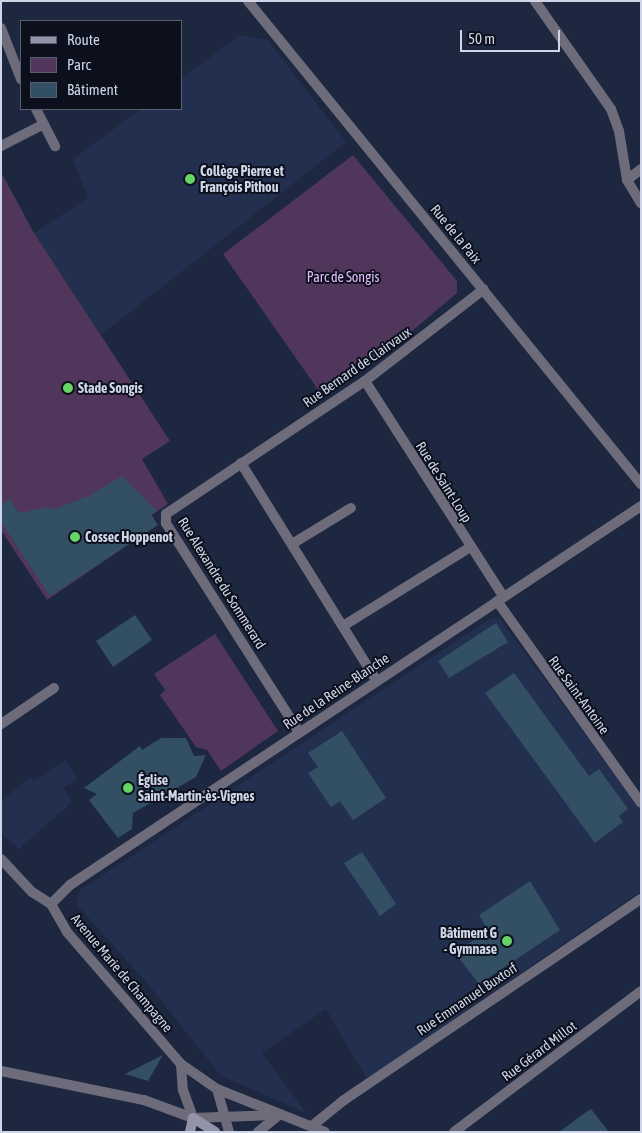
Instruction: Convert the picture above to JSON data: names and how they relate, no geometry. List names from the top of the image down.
{
  "streets": {
    "street": [
      "Rue de la Paix",
      "Rue Bernard de Clairvaux",
      "Rue de Saint-Loup",
      "Rue Alexandre du Sommerard",
      "Rue de la Reine-Blanche",
      "Rue Saint-Antoine",
      "Avenue Marie de Champagne",
      "Rue Emmanuel Buxtorf",
      "Rue Gérard Millot"
    ]
  },
  "crossings": [
    ["Rue de la Paix", "Rue Bernard de Clairvaux"],
    ["Rue Bernard de Clairvaux", "Rue de Saint-Loup"],
    ["Rue Bernard de Clairvaux", "Rue Alexandre du Sommerard"],
    ["Rue de Saint-Loup", "Rue de la Reine-Blanche"],
    ["Rue de Saint-Loup", "Rue Saint-Antoine"],
    ["Rue Alexandre du Sommerard", "Rue de la Reine-Blanche"],
    ["Rue de la Reine-Blanche", "Rue Saint-Antoine"],
    ["Rue de la Reine-Blanche", "Avenue Marie de Champagne"],
    ["Avenue Marie de Champagne", "Rue Emmanuel Buxtorf"]
  ],
  "parks": ["Parc de Songis"],
  "places": [
    "Collège Pierre et François Pithou",
    "Stade Songis",
    "Cossec Hoppenot",
    "Église Saint-Martin-ès-Vignes",
    "Bâtiment G - Gymnase"
  ],
  "legend": ["Route", "Parc", "Bâtiment"],
  "scale_bar": "50 m"
}
